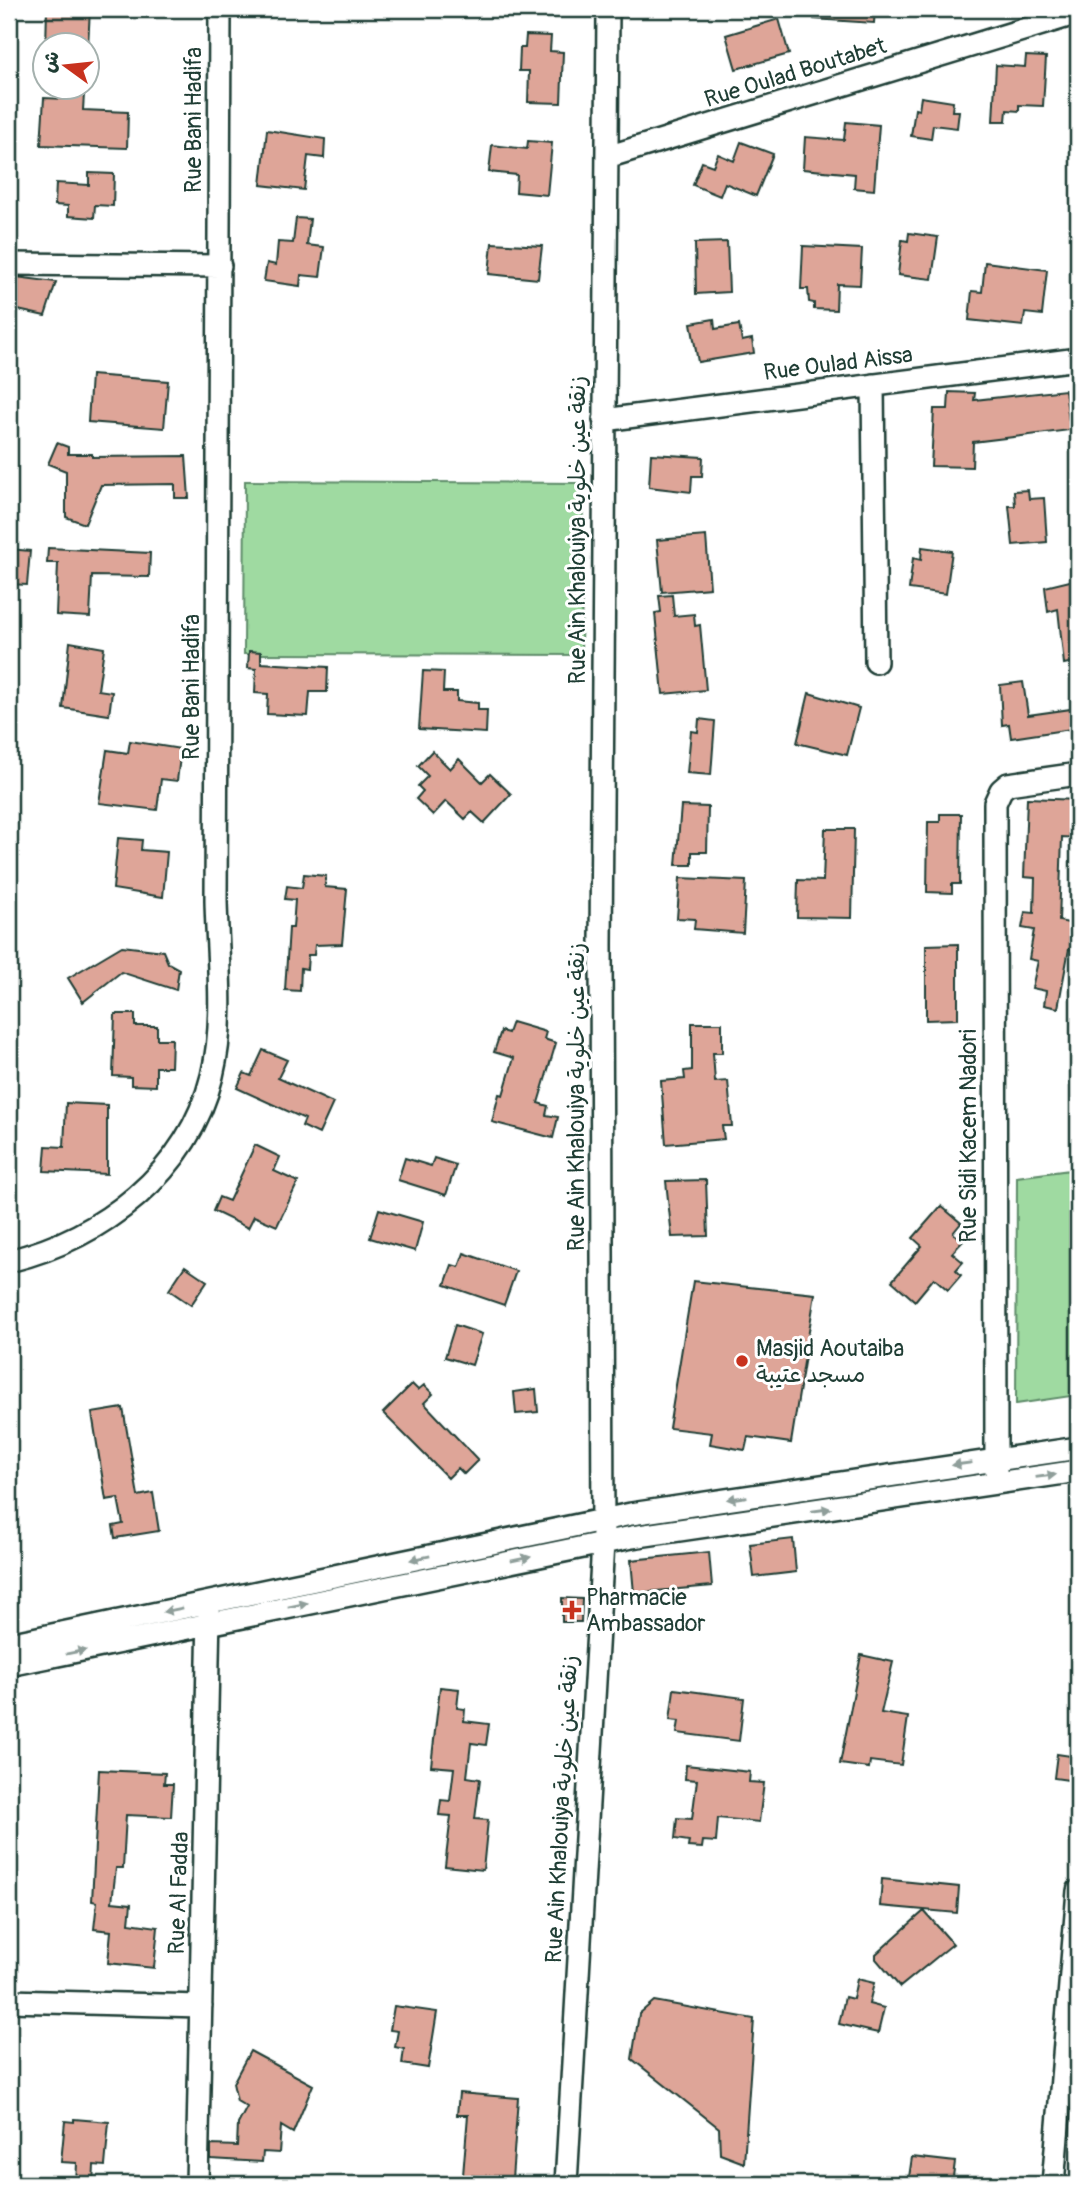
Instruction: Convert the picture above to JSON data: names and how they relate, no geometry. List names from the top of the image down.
{
  "streets": {
    "street": [
      "Rue Oulad Boutabet",
      "Rue Bani Hadifa",
      "Rue Oulad Aissa",
      "Rue Ain Khalouiya زنقة عين خلوية",
      "Rue Sidi Kacem Nadori",
      "Rue Al Fadda"
    ]
  },
  "crossings": [
    ["Rue Oulad Boutabet", "Rue Ain Khalouiya زنقة عين خلوية"],
    ["Rue Oulad Aissa", "Rue Ain Khalouiya زنقة عين خلوية"]
  ],
  "places": {
    "other": ["Masjid Aoutaiba مسجد عتيبة"],
    "health": ["Pharmacie Ambassador"]
  },
  "north": "left"
}
